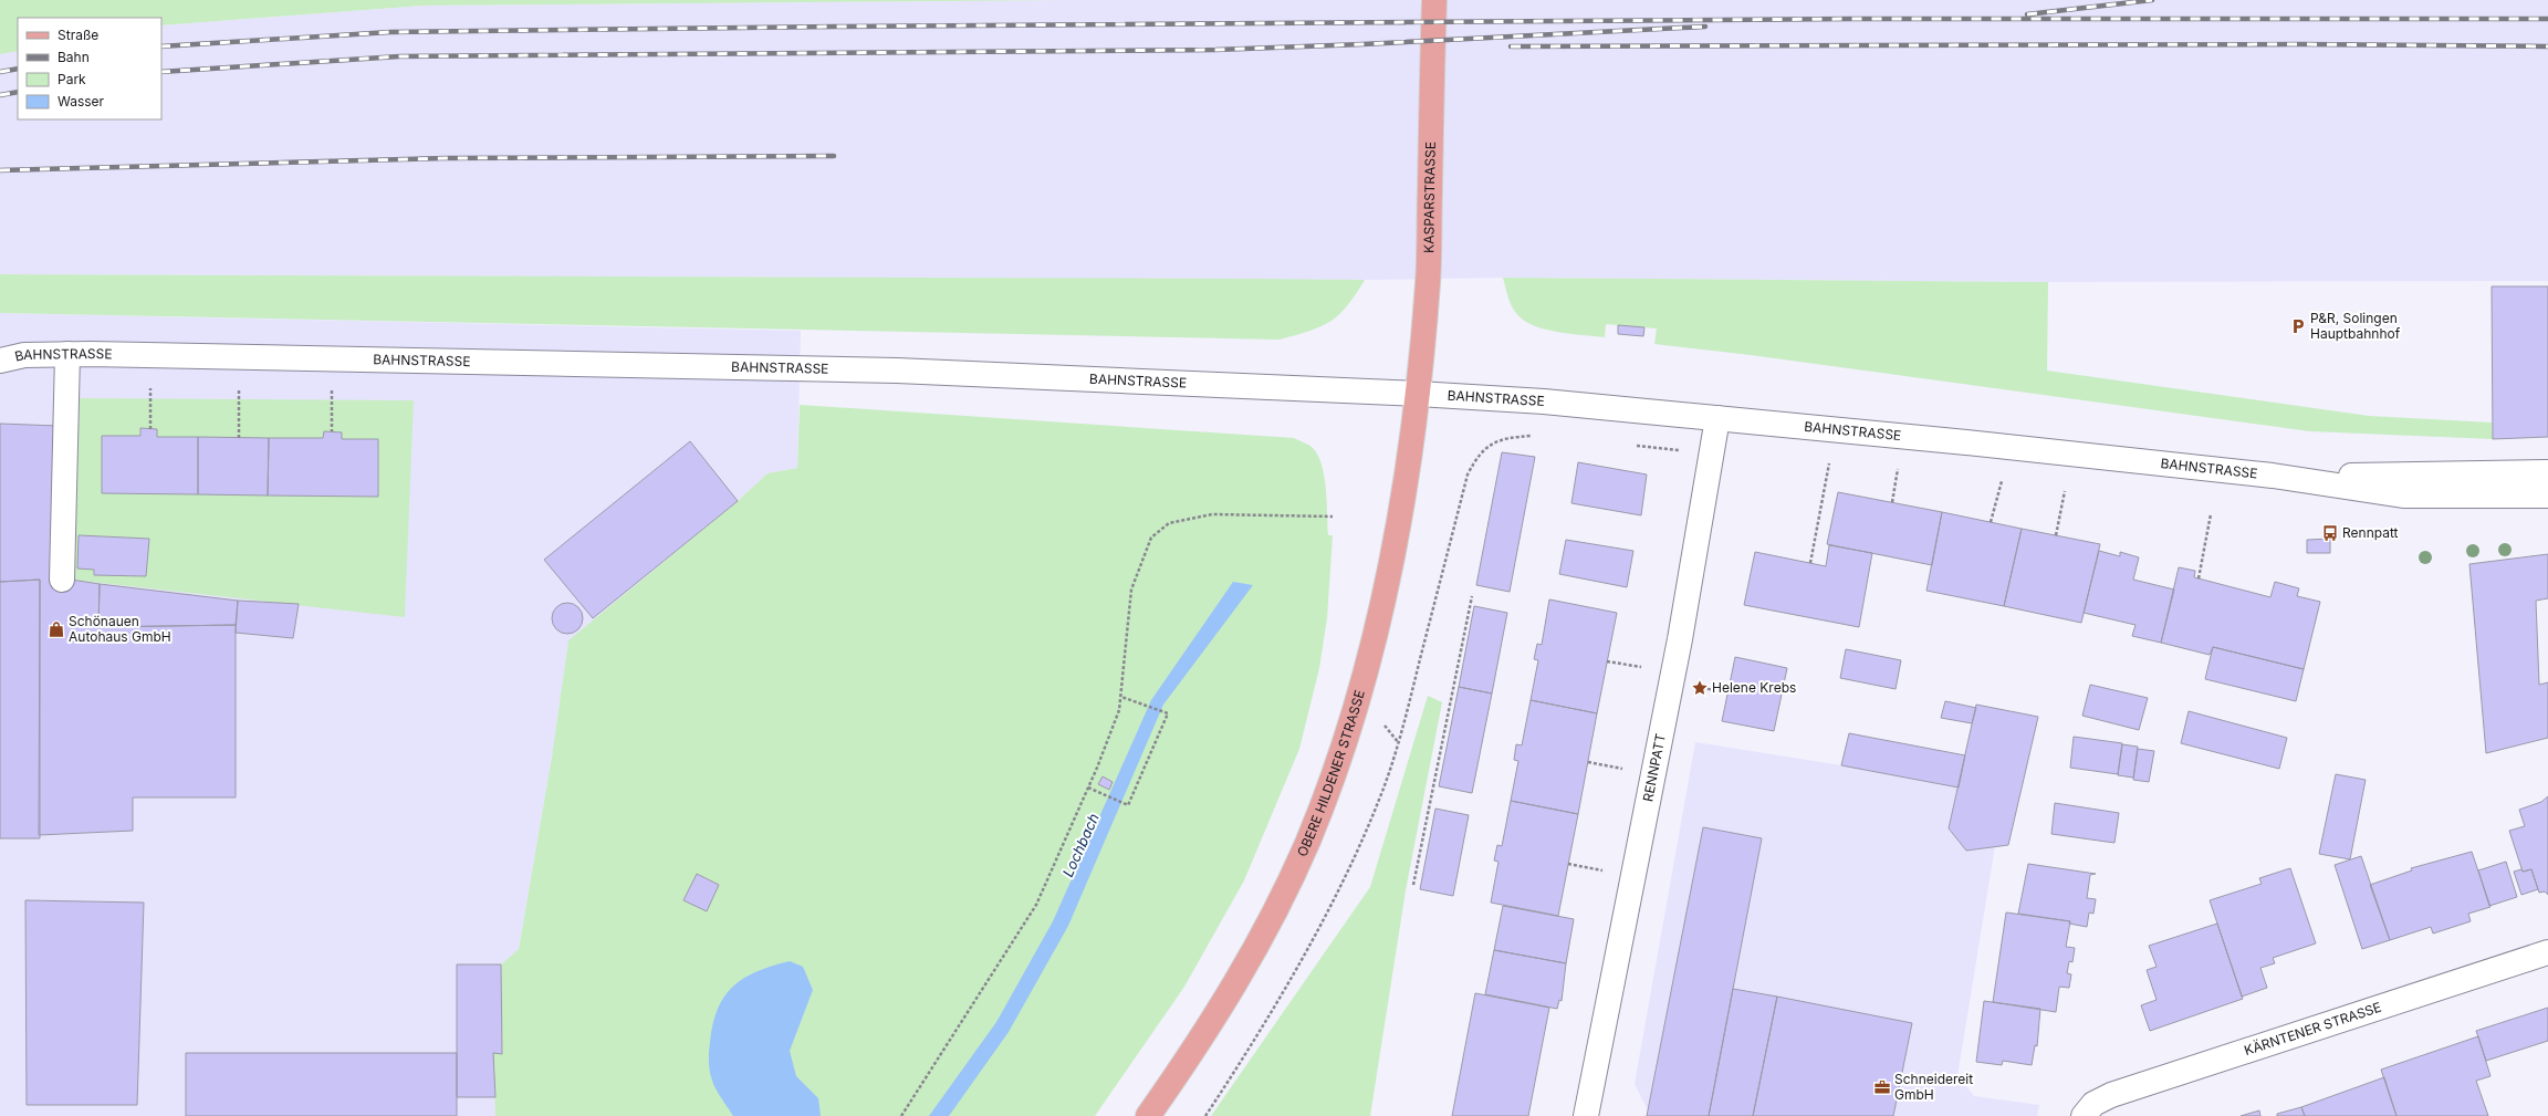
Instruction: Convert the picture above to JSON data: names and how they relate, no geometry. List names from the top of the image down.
{
  "streets": {
    "main road": ["KASPARSTRASSE", "OBERE HILDENER STRASSE"],
    "street": ["BAHNSTRASSE", "RENNPATT", "KÄRNTENER STRASSE"]
  },
  "crossings": [
    ["KASPARSTRASSE", "BAHNSTRASSE"],
    ["KASPARSTRASSE", "OBERE HILDENER STRASSE"],
    ["BAHNSTRASSE", "RENNPATT"],
    ["BAHNSTRASSE", "OBERE HILDENER STRASSE"]
  ],
  "water": ["Lochbach"],
  "places": {
    "parking": ["P&R, Solingen Hauptbahnhof"],
    "bus stop": ["Rennpatt"],
    "shop": ["Schönauen Autohaus GmbH"],
    "place": ["Helene Krebs"],
    "office": ["Schneidereit GmbH"]
  },
  "legend": [
    "Straße",
    "Bahn",
    "Park",
    "Wasser"
  ]
}
